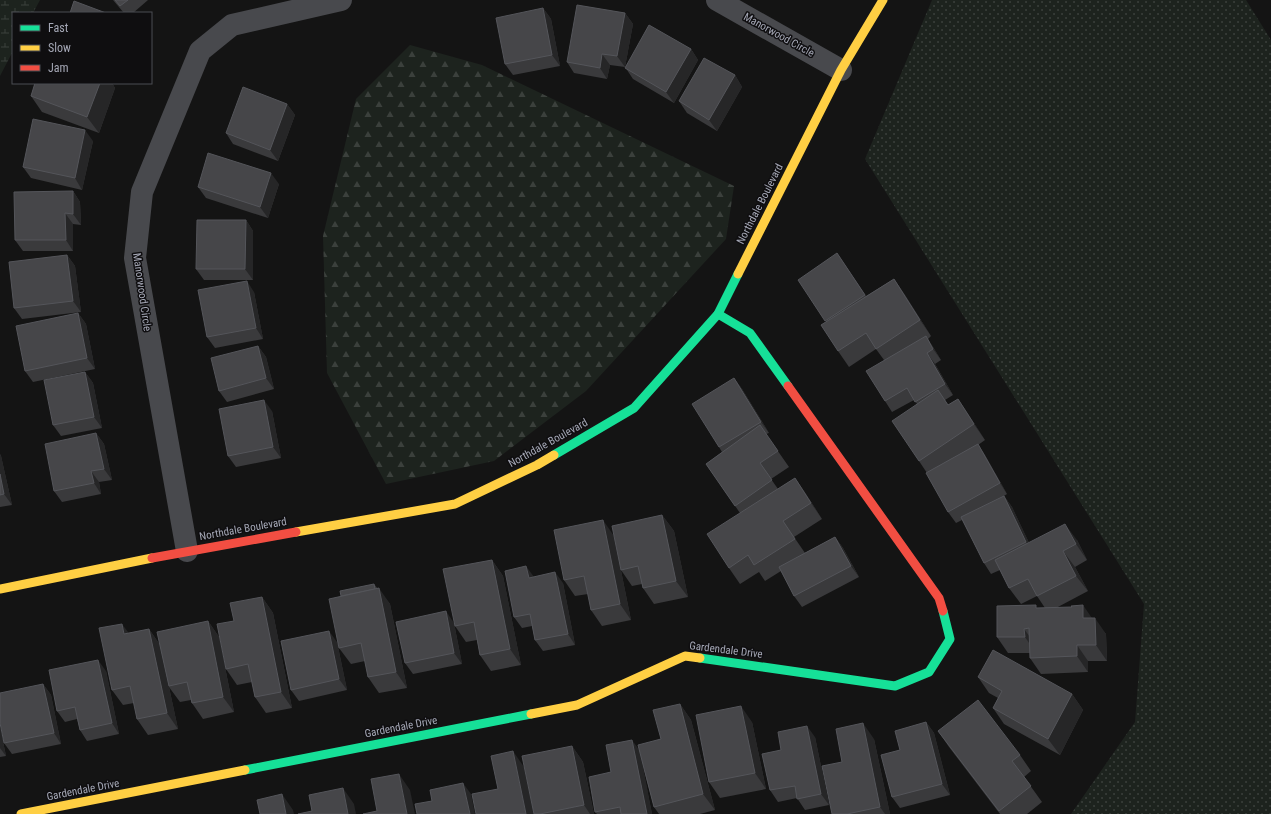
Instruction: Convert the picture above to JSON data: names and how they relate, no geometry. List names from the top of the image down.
{
  "streets": {
    "street": ["Manorwood Circle", "Northdale Boulevard", "Gardendale Drive"]
  },
  "crossings": [
    ["Manorwood Circle", "Northdale Boulevard"],
    ["Northdale Boulevard", "Gardendale Drive"]
  ],
  "legend": ["Fast", "Slow", "Jam"]
}
